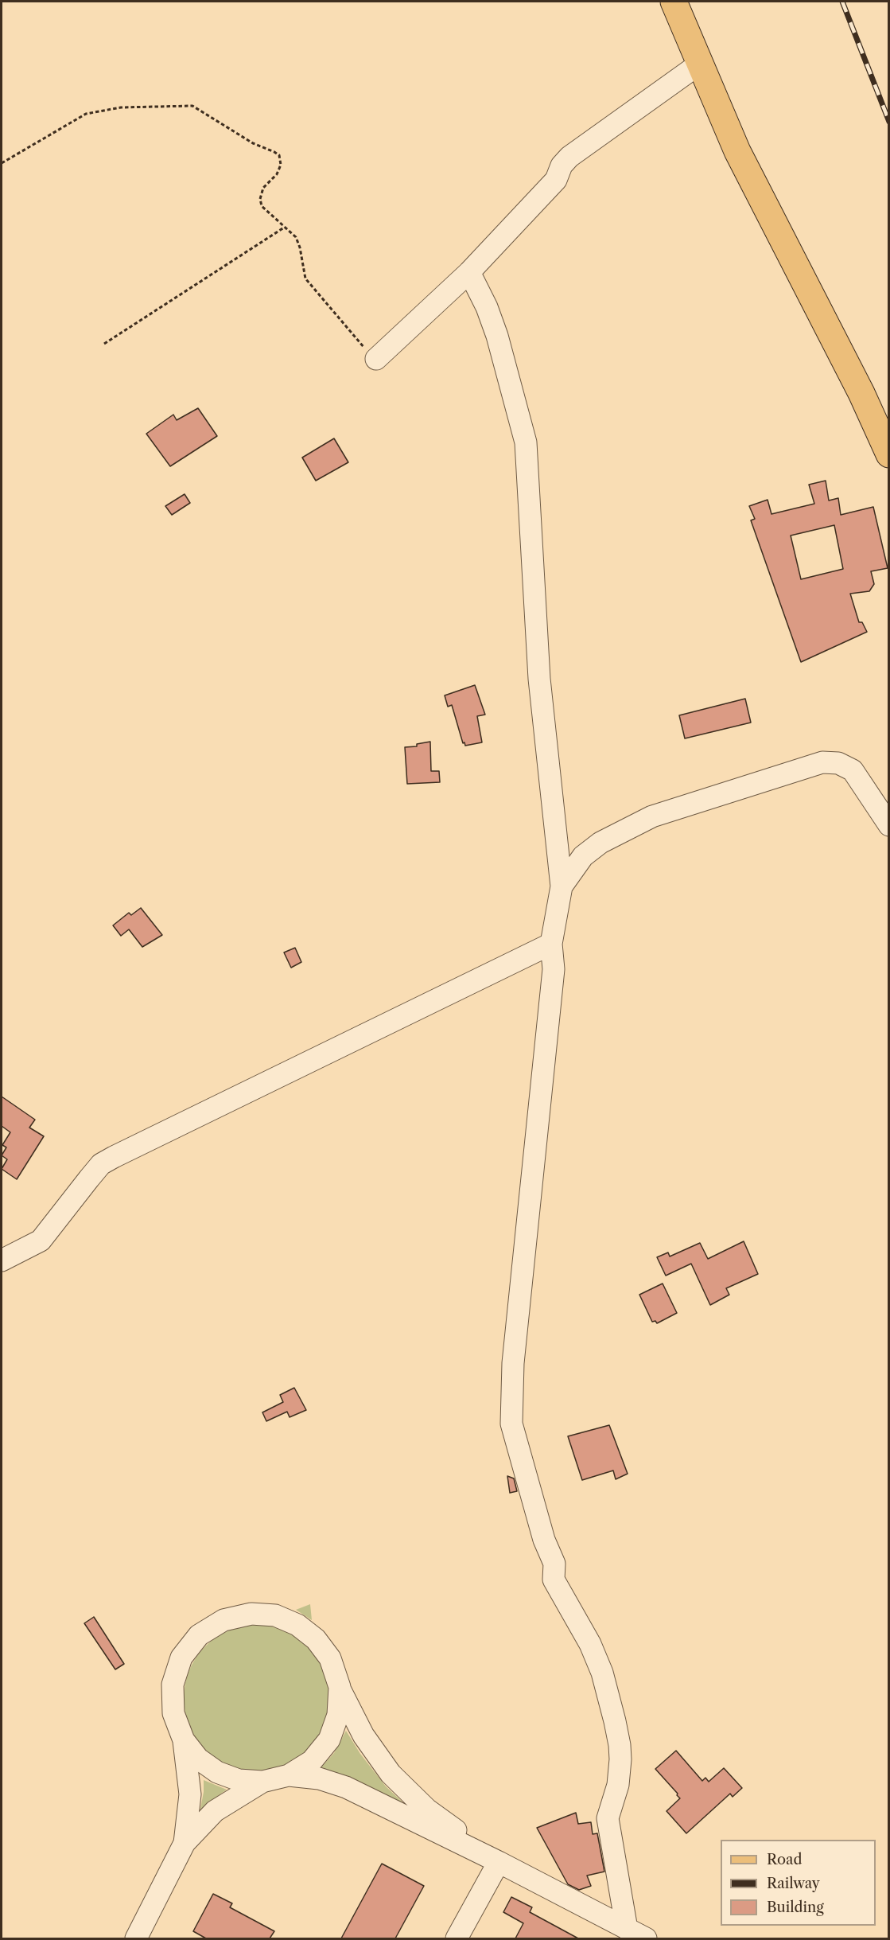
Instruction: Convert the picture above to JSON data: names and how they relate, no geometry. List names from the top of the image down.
{
  "legend": ["Road", "Railway", "Building"]
}
